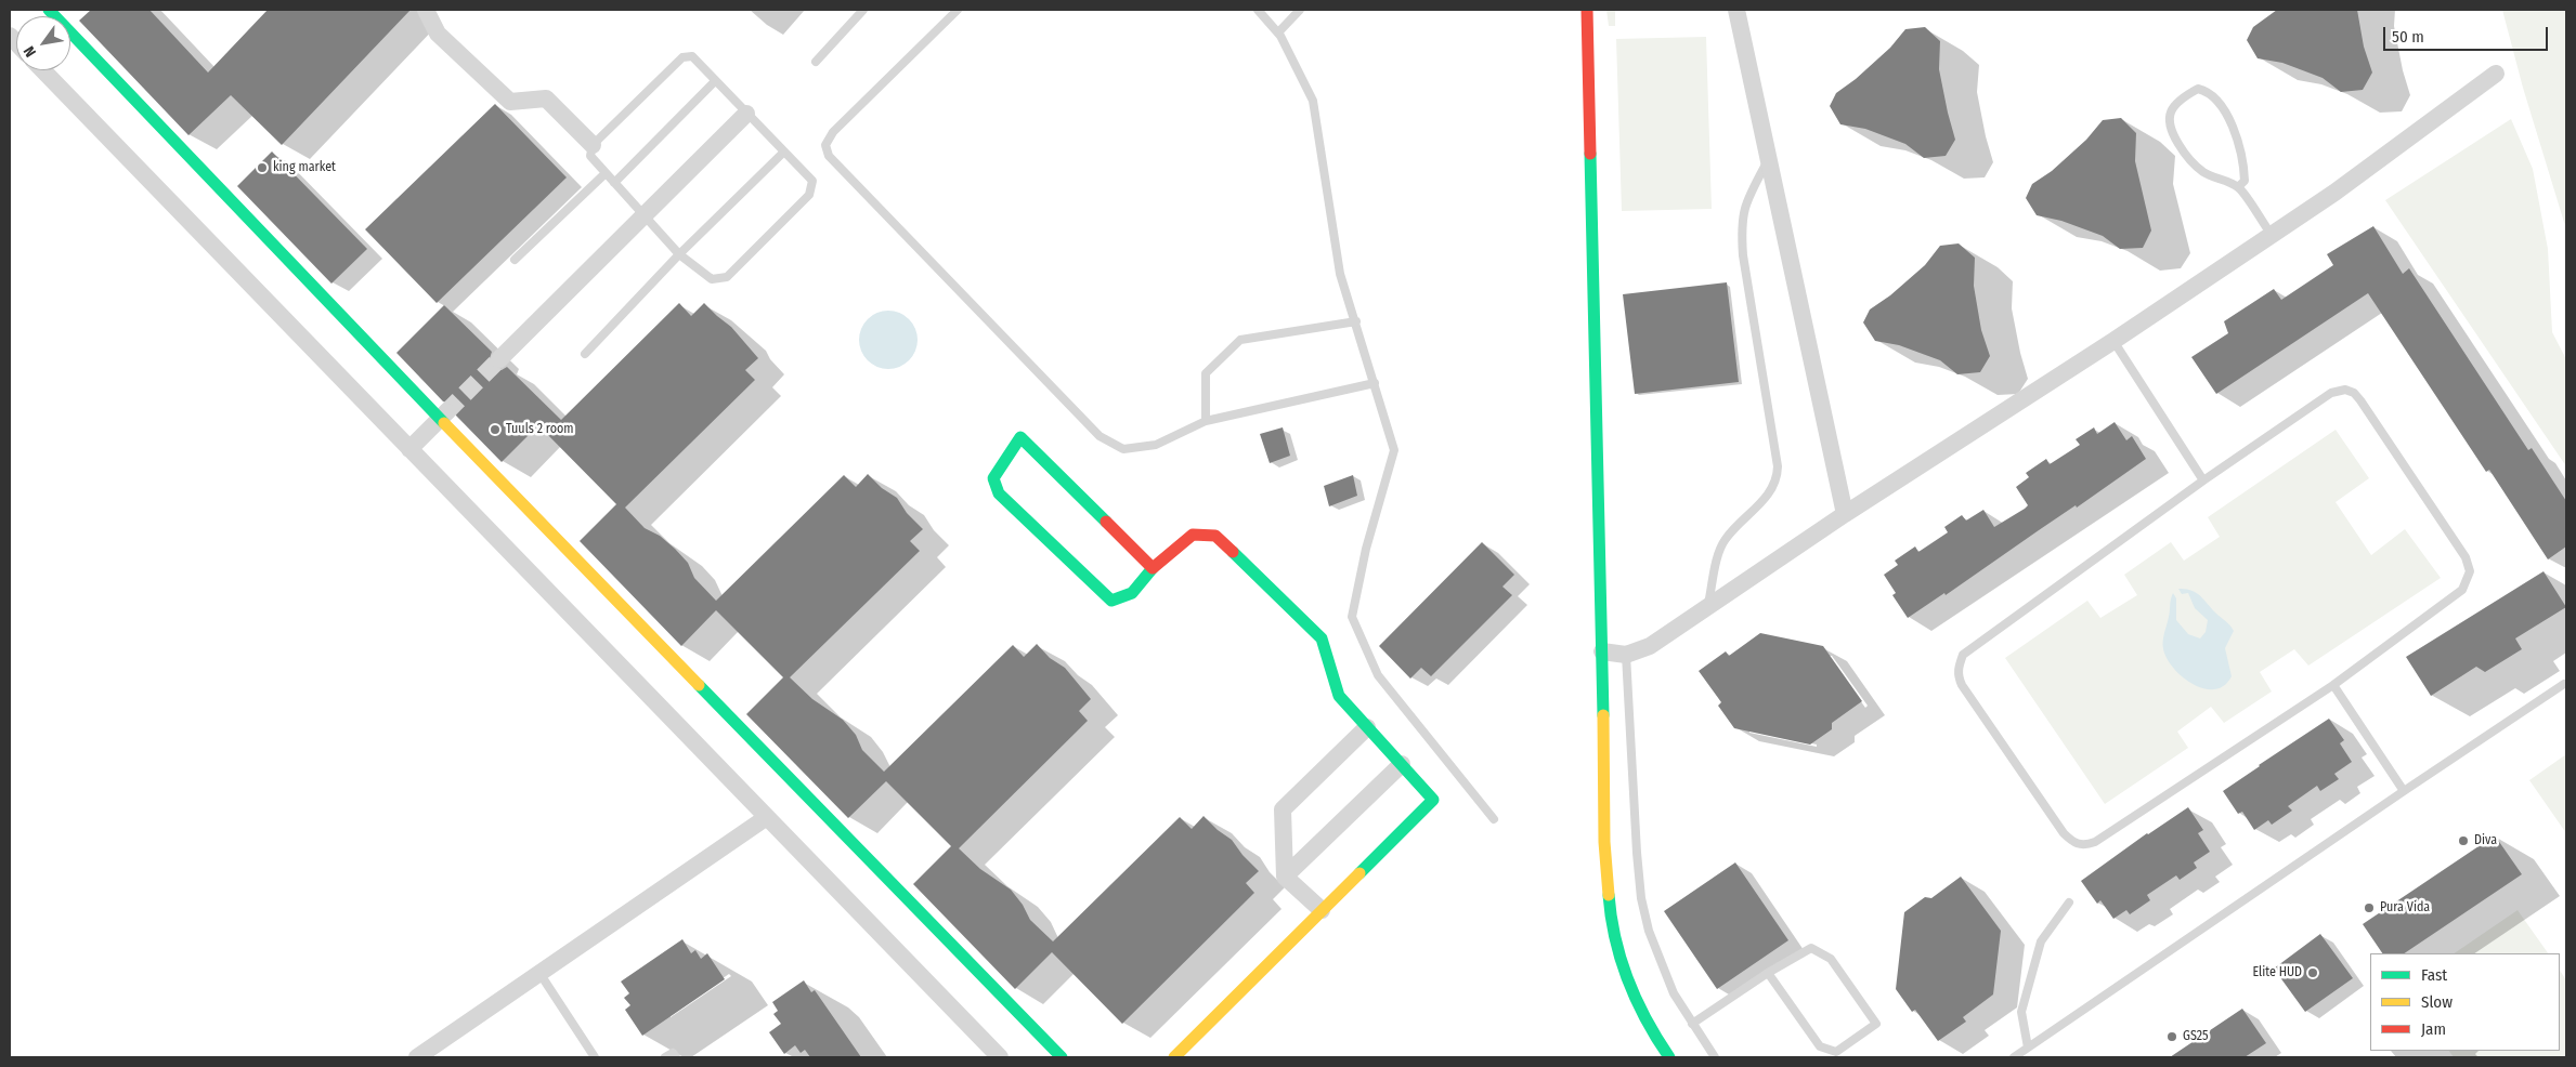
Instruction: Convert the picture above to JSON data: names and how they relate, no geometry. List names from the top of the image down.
{
  "places": [
    "king market",
    "Tuuls 2 room",
    "Diva",
    "Pura Vida",
    "Elite HUD",
    "GS25"
  ],
  "legend": ["Fast", "Slow", "Jam"],
  "scale_bar": "50 m",
  "north": "bottom left"
}
